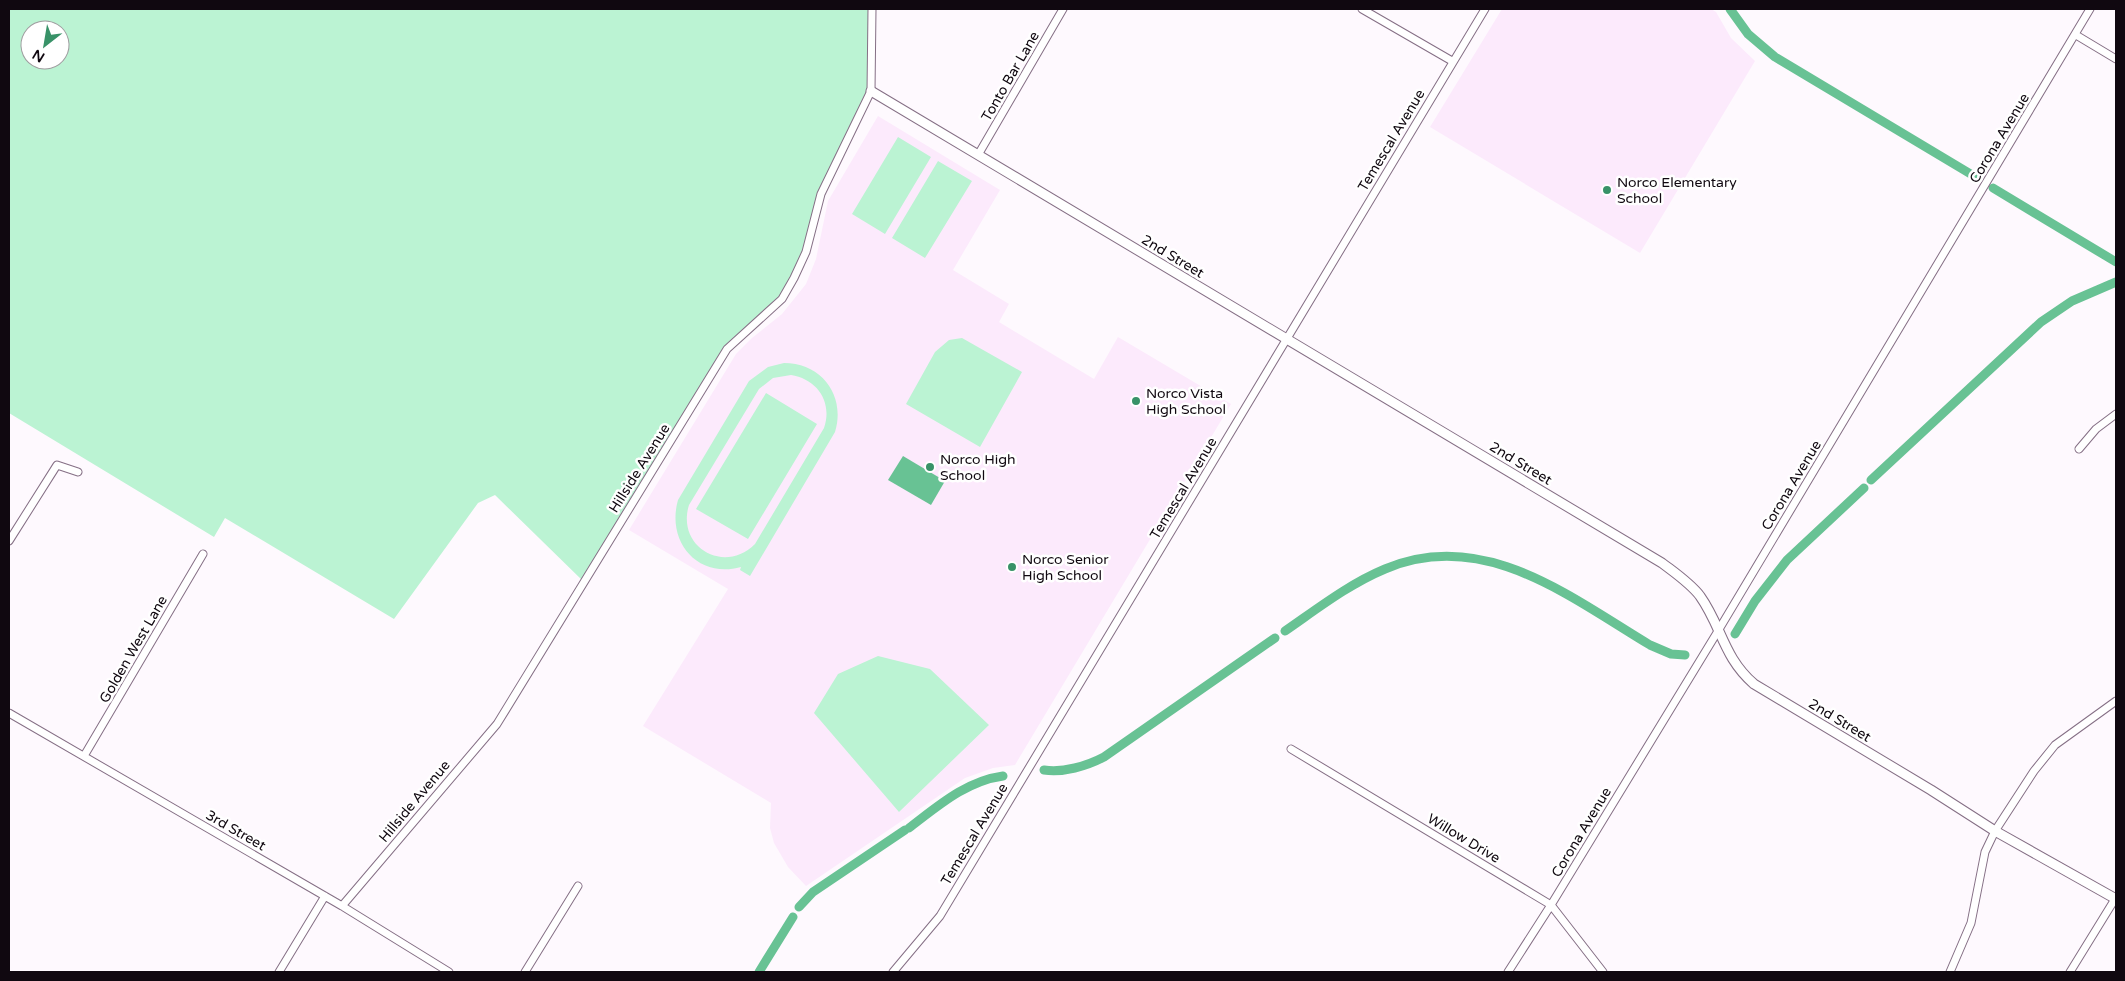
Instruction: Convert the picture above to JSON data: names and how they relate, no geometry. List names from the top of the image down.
{
  "streets": {
    "street": [
      "Tonto Bar Lane",
      "Corona Avenue",
      "Temescal Avenue",
      "2nd Street",
      "Hillside Avenue",
      "Golden West Lane",
      "3rd Street",
      "Willow Drive"
    ]
  },
  "crossings": [
    ["Tonto Bar Lane", "2nd Street"],
    ["Corona Avenue", "2nd Street"],
    ["Corona Avenue", "Willow Drive"],
    ["Temescal Avenue", "2nd Street"],
    ["2nd Street", "Hillside Avenue"],
    ["Hillside Avenue", "3rd Street"],
    ["Golden West Lane", "3rd Street"]
  ],
  "places": [
    "Norco Elementary School",
    "Norco Vista High School",
    "Norco High School",
    "Norco Senior High School"
  ],
  "north": "bottom left"
}
